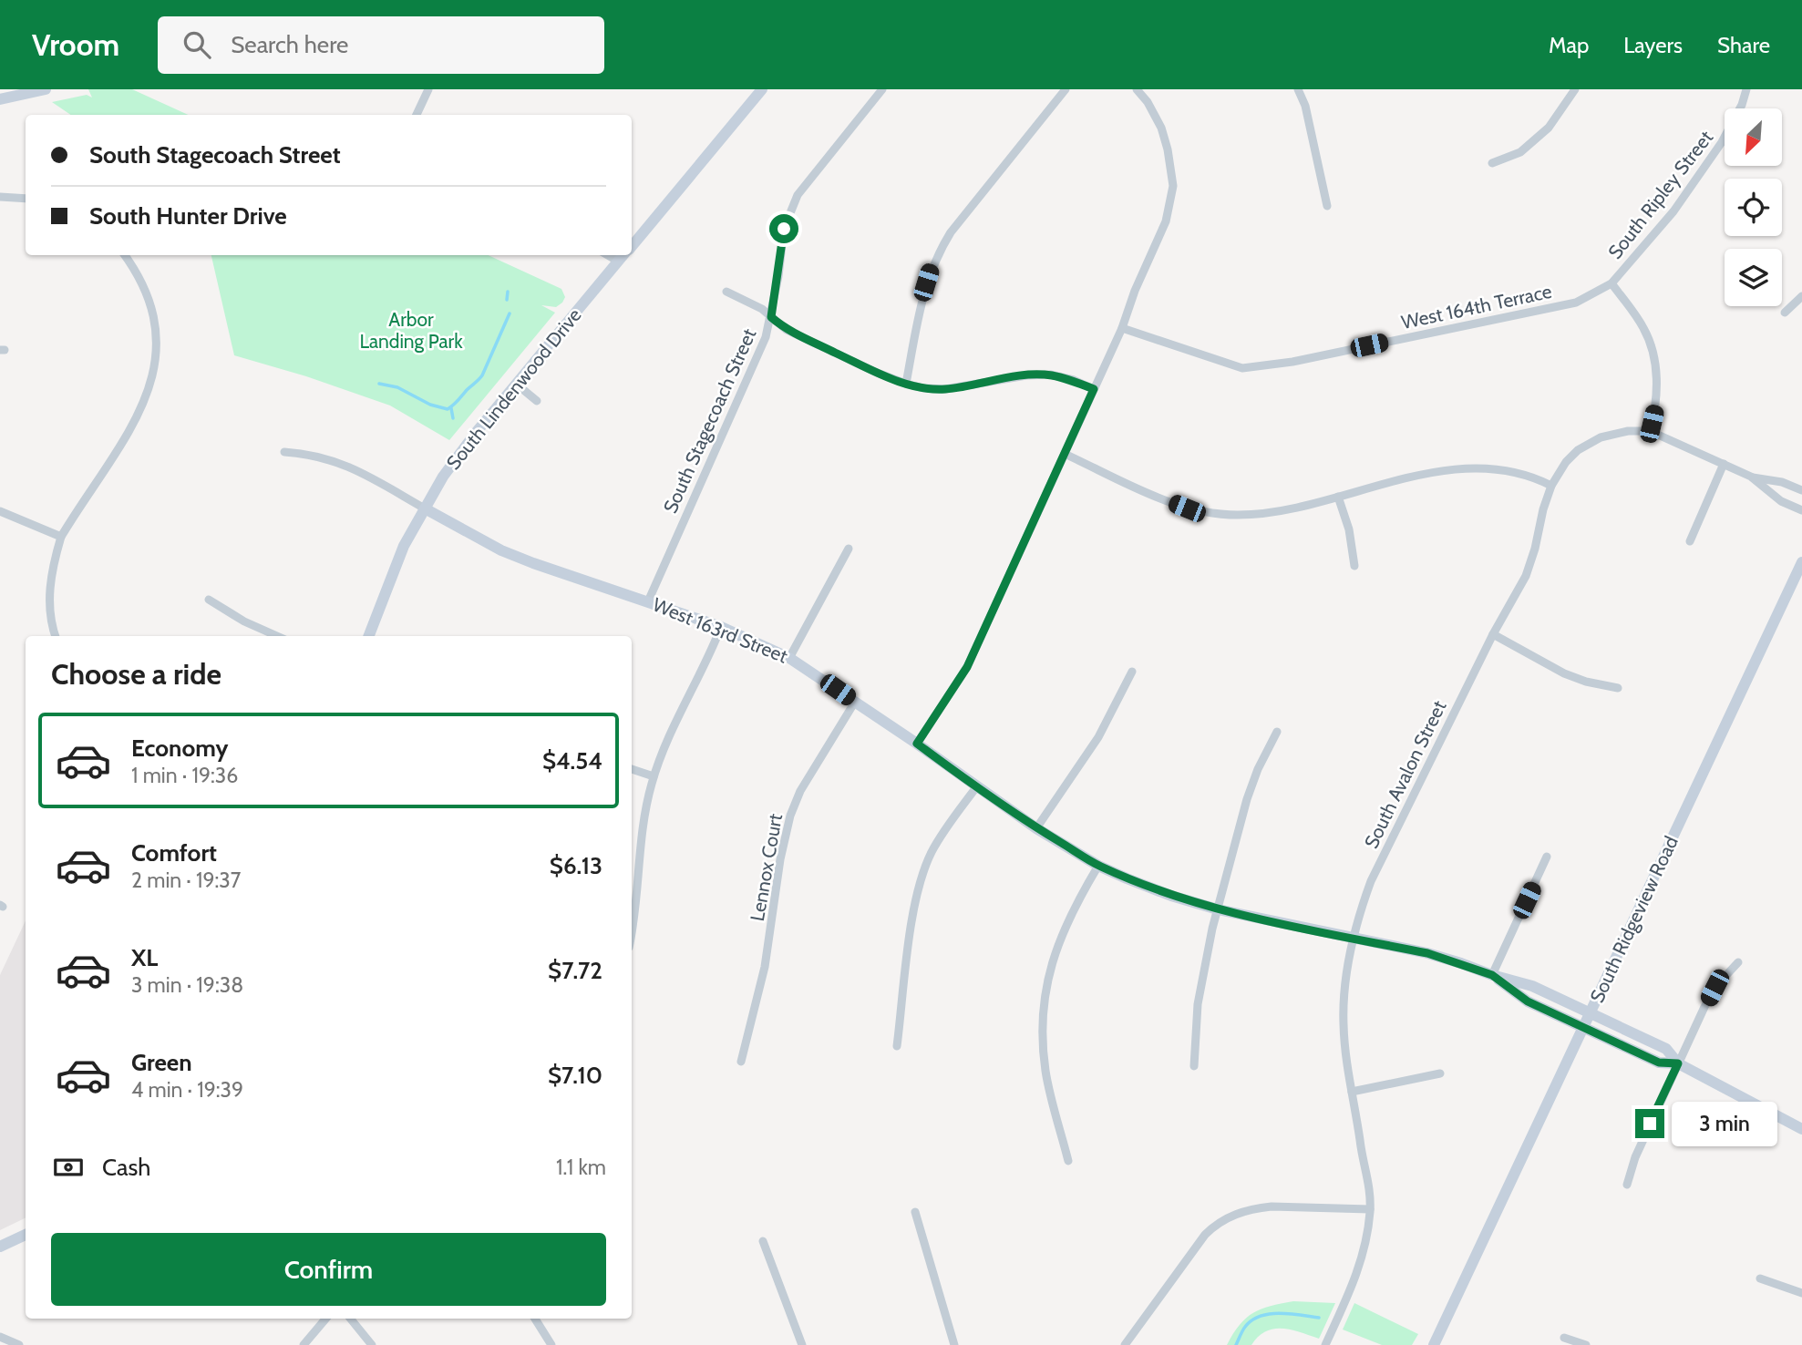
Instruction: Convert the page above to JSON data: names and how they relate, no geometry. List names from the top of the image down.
{
  "streets": {
    "street": [
      "South Ripley Street",
      "West 164th Terrace",
      "South Lindenwood Drive",
      "South Stagecoach Street",
      "West 163rd Street",
      "South Avalon Street",
      "Lennox Court",
      "South Ridgeview Road"
    ]
  },
  "crossings": [
    ["South Ripley Street", "West 164th Terrace"],
    ["South Lindenwood Drive", "West 163rd Street"],
    ["South Stagecoach Street", "West 163rd Street"],
    ["West 163rd Street", "South Avalon Street"],
    ["West 163rd Street", "Lennox Court"],
    ["West 163rd Street", "South Ridgeview Road"]
  ],
  "parks": ["Arbor Landing Park"],
  "north": "bottom left",
  "page": {
    "header": "Vroom",
    "search": "Search here",
    "nav": ["Map", "Layers", "Share"],
    "banner": ["South Stagecoach Street", "South Hunter Drive"],
    "heading": "Choose a ride",
    "list": [
      {
        "name": "Economy",
        "note": "1 min · 19:36",
        "value": "$4.54"
      },
      {
        "name": "Comfort",
        "note": "2 min · 19:37",
        "value": "$6.13"
      },
      {
        "name": "XL",
        "note": "3 min · 19:38",
        "value": "$7.72"
      },
      {
        "name": "Green",
        "note": "4 min · 19:39",
        "value": "$7.10"
      }
    ],
    "bubble": "3 min",
    "pay": ["Cash", "1.1 km"],
    "buttons": "Confirm"
  }
}
